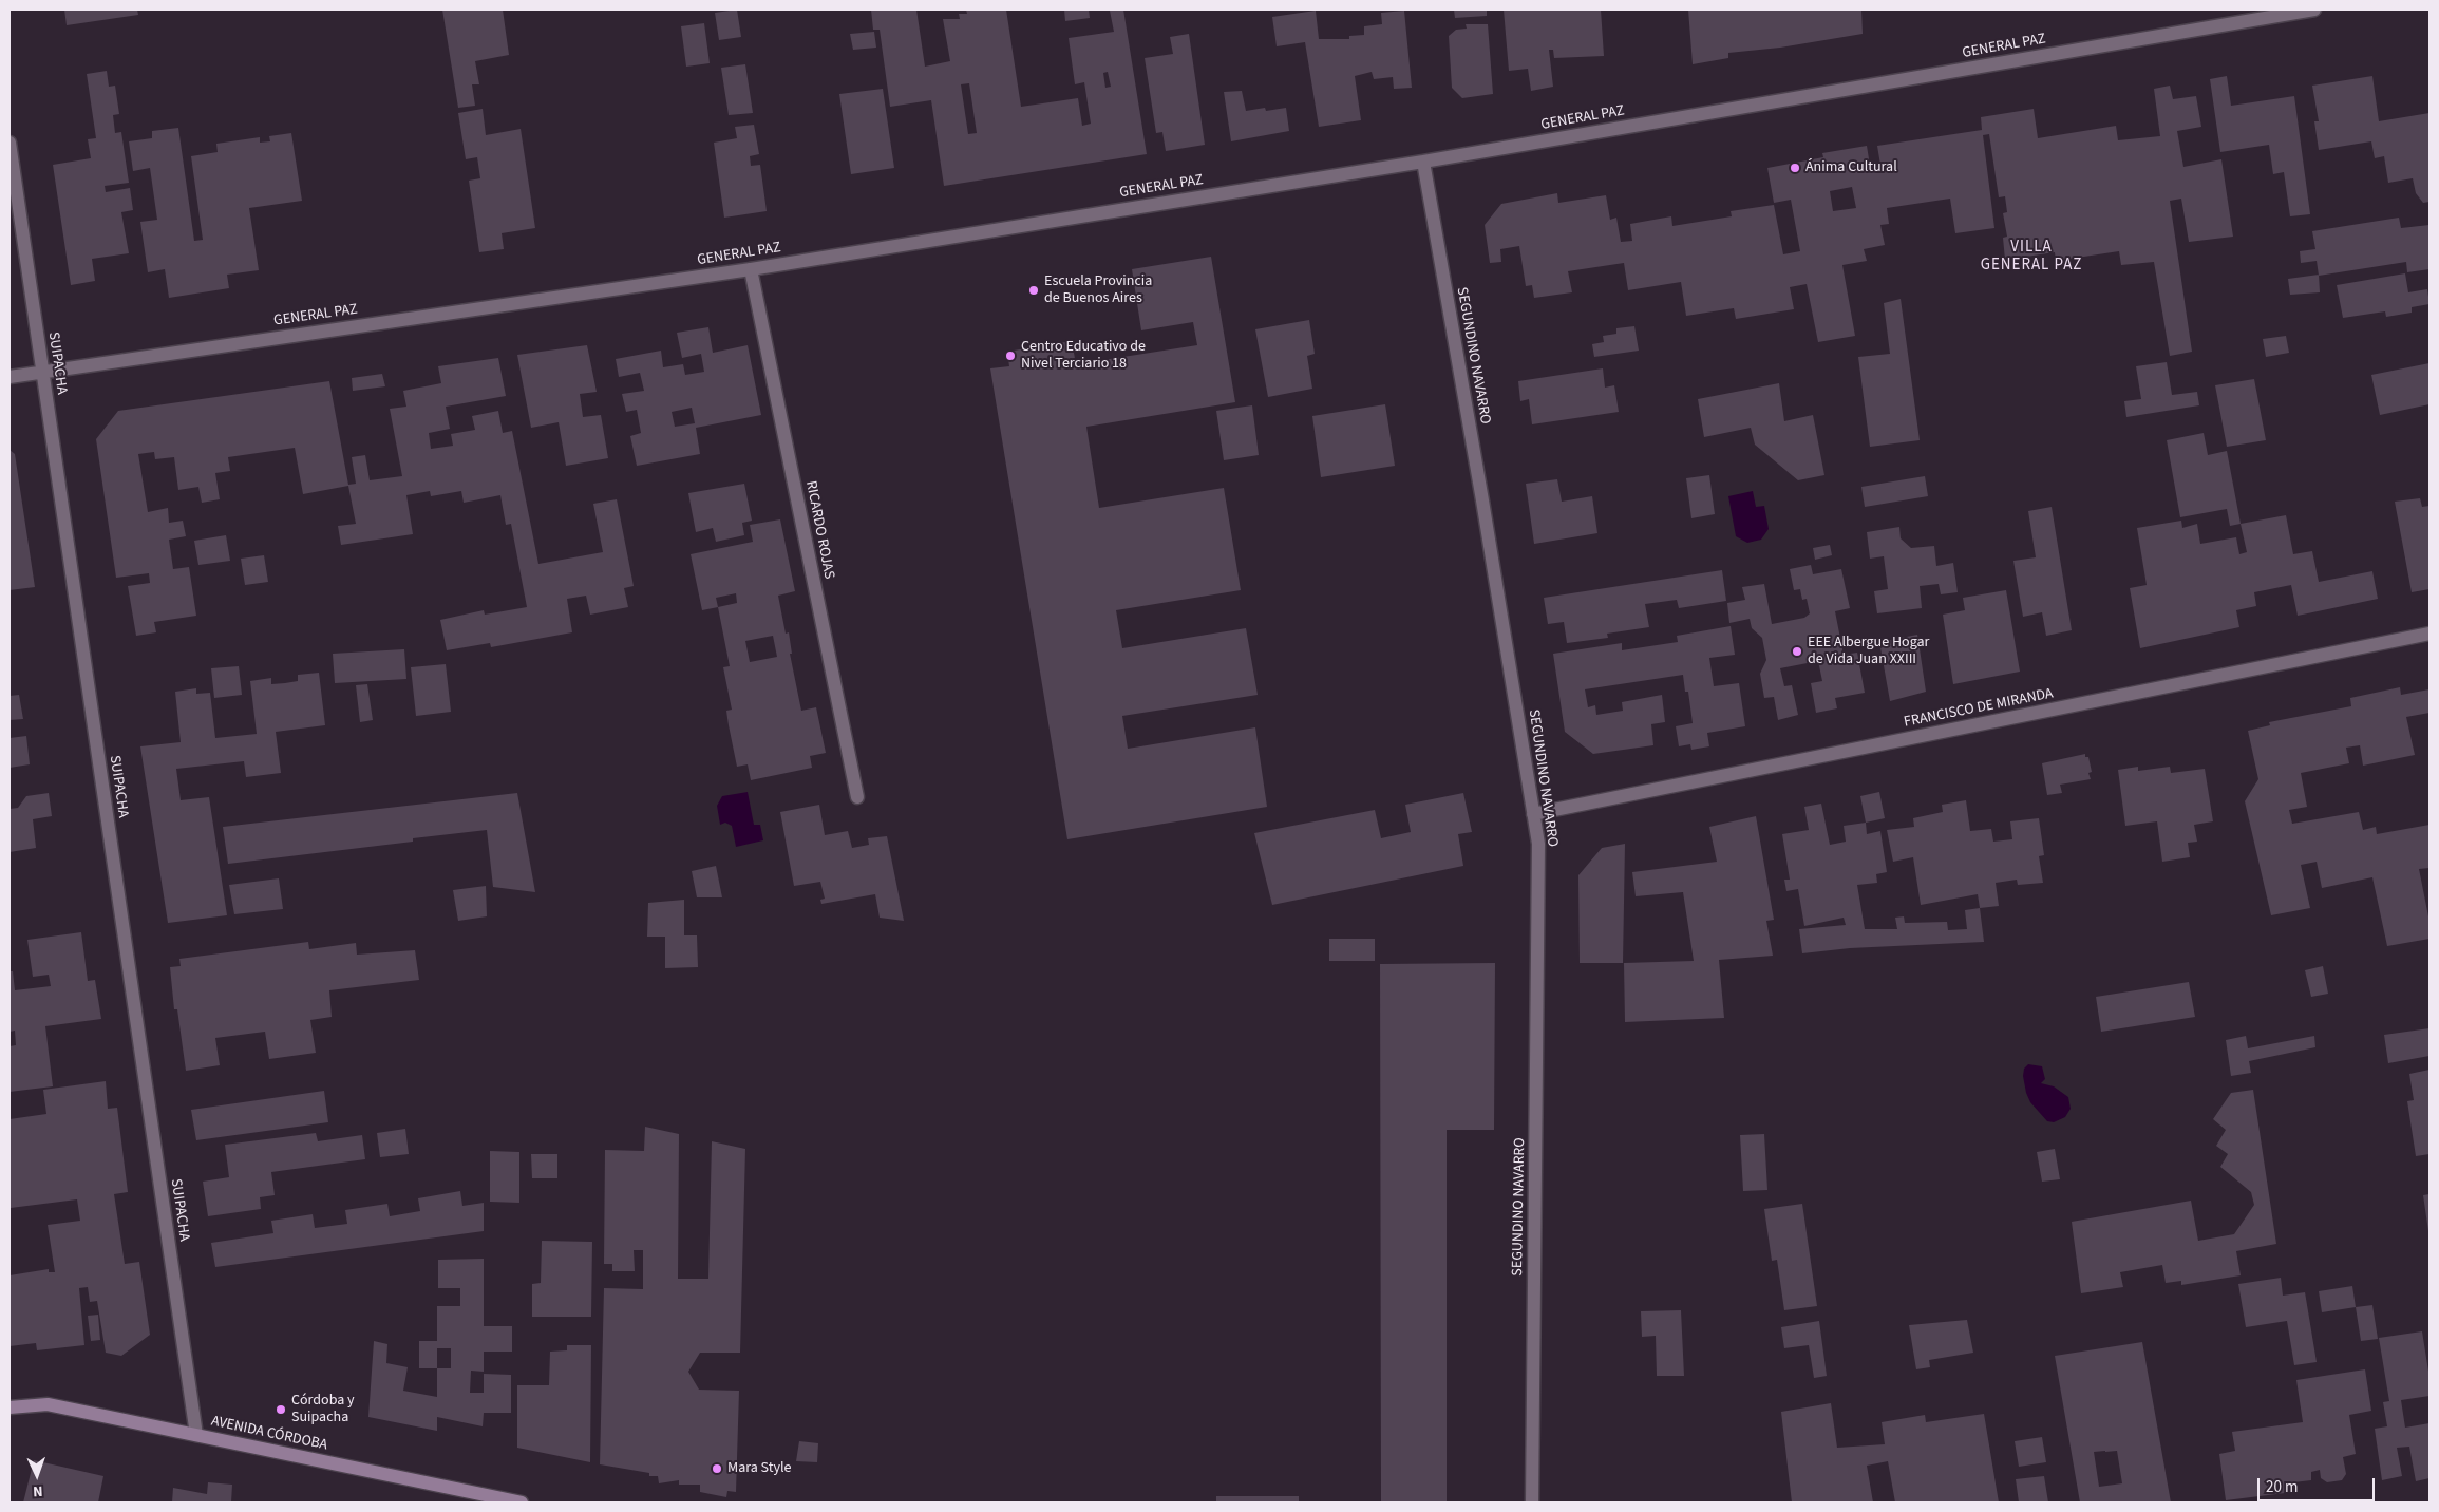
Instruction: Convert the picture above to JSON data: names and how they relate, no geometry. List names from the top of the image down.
{
  "streets": {
    "main road": ["AVENIDA CÓRDOBA"],
    "street": [
      "GENERAL PAZ",
      "SEGUNDINO NAVARRO",
      "SUIPACHA",
      "RICARDO ROJAS",
      "FRANCISCO DE MIRANDA"
    ]
  },
  "crossings": [
    ["GENERAL PAZ", "SEGUNDINO NAVARRO"],
    ["GENERAL PAZ", "SUIPACHA"],
    ["GENERAL PAZ", "RICARDO ROJAS"],
    ["SEGUNDINO NAVARRO", "FRANCISCO DE MIRANDA"],
    ["SUIPACHA", "AVENIDA CÓRDOBA"]
  ],
  "districts": ["VILLA GENERAL PAZ"],
  "places": [
    "Ánima Cultural",
    "Escuela Provincia de Buenos Aires",
    "Centro Educativo de Nivel Terciario 18",
    "EEE Albergue Hogar de Vida Juan XXIII",
    "Córdoba y Suipacha",
    "Mara Style"
  ],
  "scale_bar": "20 m",
  "north": "bottom"
}
